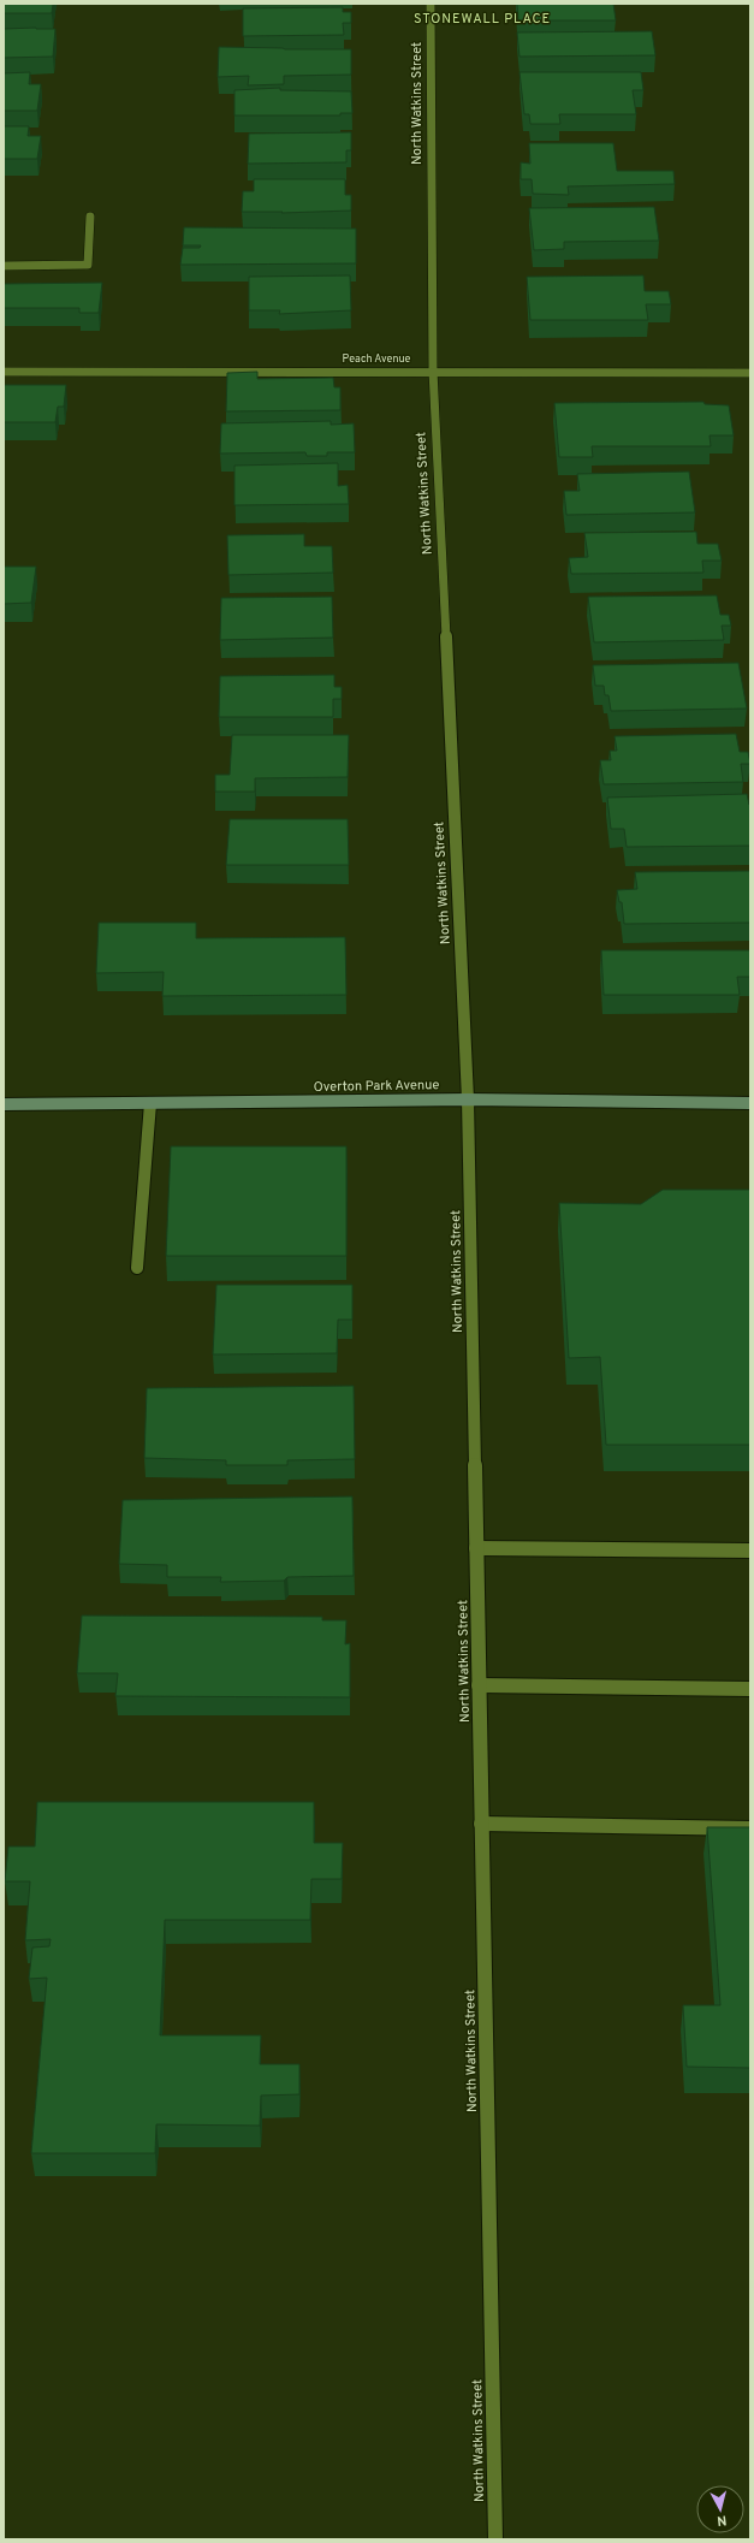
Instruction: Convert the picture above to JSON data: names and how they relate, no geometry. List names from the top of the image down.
{
  "streets": {
    "street": ["North Watkins Street", "Peach Avenue", "Overton Park Avenue"]
  },
  "crossings": [
    ["North Watkins Street", "Peach Avenue"],
    ["North Watkins Street", "Overton Park Avenue"]
  ],
  "districts": ["STONEWALL PLACE"],
  "north": "bottom"
}
